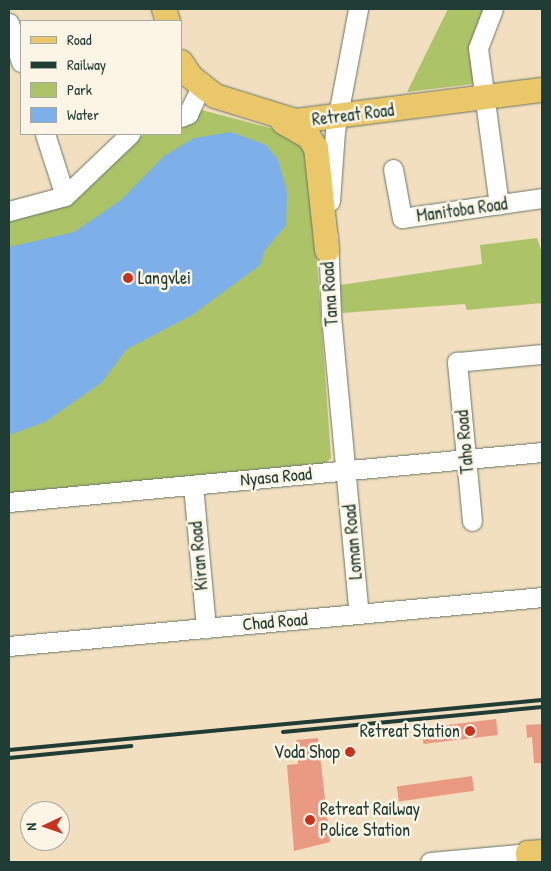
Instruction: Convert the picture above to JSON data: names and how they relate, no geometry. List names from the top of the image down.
{
  "streets": {
    "main road": ["Retreat Road"],
    "street": [
      "Manitoba Road",
      "Tana Road",
      "Taho Road",
      "Nyasa Road",
      "Loman Road",
      "Kiran Road",
      "Chad Road"
    ]
  },
  "crossings": [
    ["Retreat Road", "Tana Road"],
    ["Tana Road", "Nyasa Road"],
    ["Tana Road", "Loman Road"],
    ["Taho Road", "Nyasa Road"],
    ["Nyasa Road", "Loman Road"],
    ["Nyasa Road", "Kiran Road"],
    ["Loman Road", "Chad Road"],
    ["Kiran Road", "Chad Road"]
  ],
  "places": [
    "Langvlei",
    "Retreat Station",
    "Voda Shop",
    "Retreat Railway Police Station"
  ],
  "legend": [
    "Road",
    "Railway",
    "Park",
    "Water"
  ],
  "north": "left"
}
